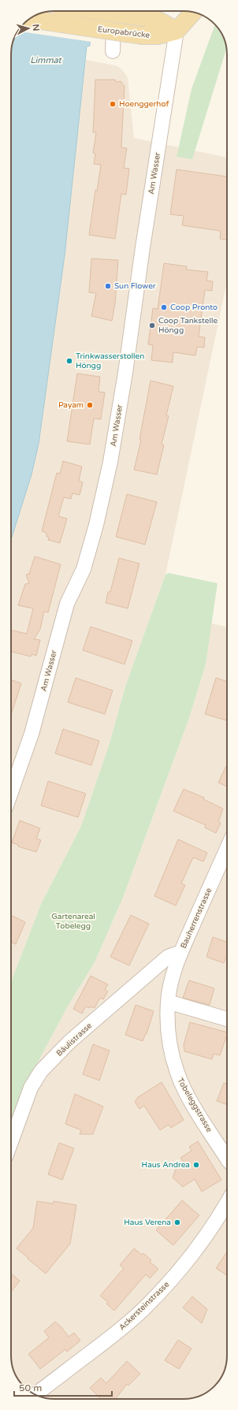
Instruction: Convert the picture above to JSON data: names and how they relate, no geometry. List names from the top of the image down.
{
  "streets": {
    "main road": ["Europabrücke"],
    "street": [
      "Am Wasser",
      "Bauherrenstrasse",
      "Bäulistrasse",
      "Tobeleggstrasse",
      "Ackersteinstrasse"
    ]
  },
  "crossings": [
    ["Europabrücke", "Am Wasser"],
    ["Bauherrenstrasse", "Bäulistrasse"],
    ["Bauherrenstrasse", "Tobeleggstrasse"]
  ],
  "water": ["Limmat"],
  "parks": ["Gartenareal Tobelegg"],
  "places": [
    "Hoenggerhof",
    "Sun Flower",
    "Coop Pronto",
    "Coop Tankstelle Höngg",
    "Trinkwasserstollen Höngg",
    "Payam",
    "Haus Andrea",
    "Haus Verena"
  ],
  "scale_bar": "50 m",
  "north": "right"
}
